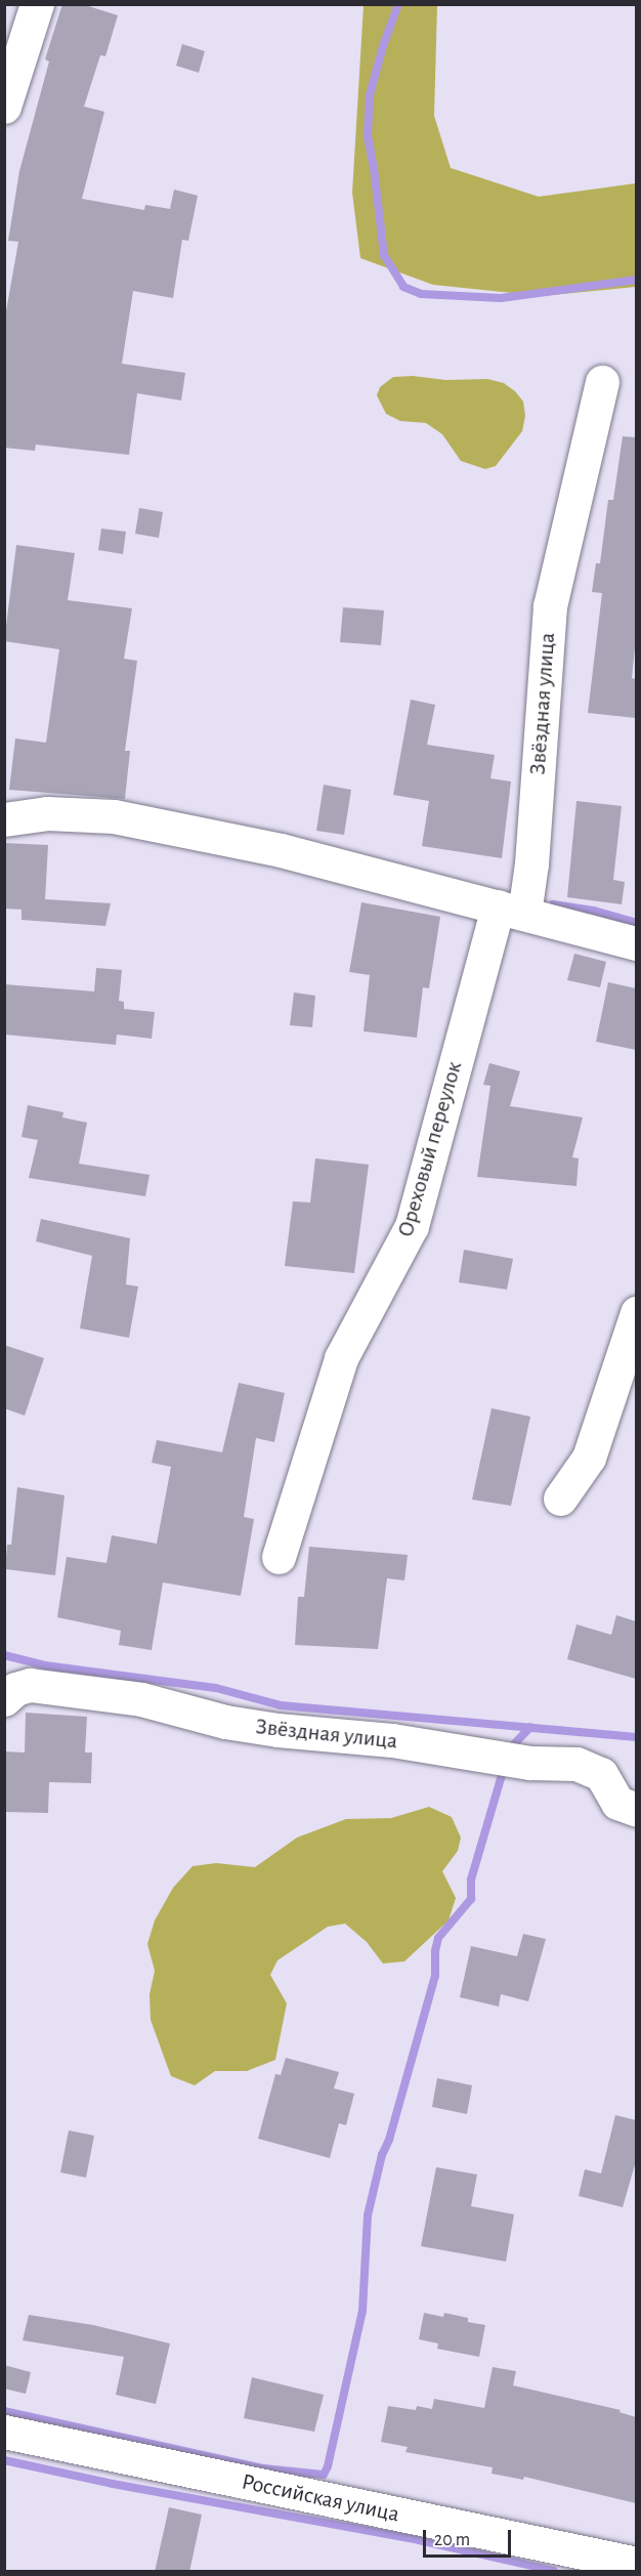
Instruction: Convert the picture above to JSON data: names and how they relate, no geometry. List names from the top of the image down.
{
  "streets": {
    "street": ["Звёздная улица", "Ореховый переулок", "Российская улица"]
  },
  "crossings": [
    ["Звёздная улица", "Ореховый переулок"]
  ],
  "scale_bar": "20 m"
}
